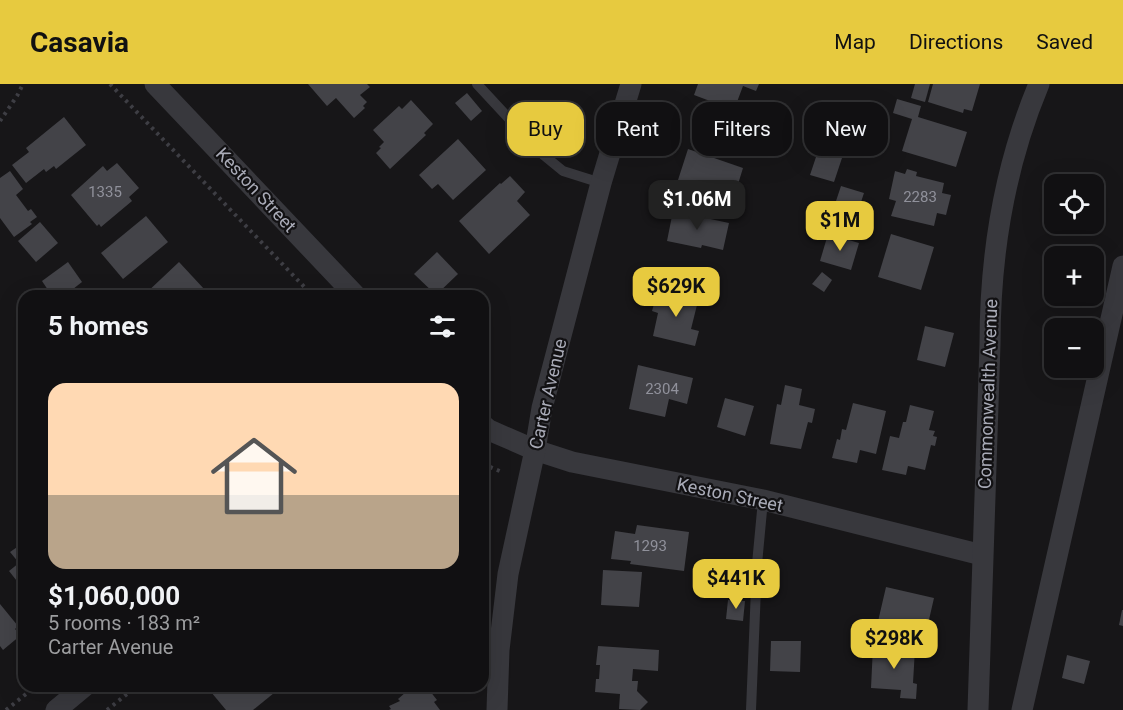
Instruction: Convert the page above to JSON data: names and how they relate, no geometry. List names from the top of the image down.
{
  "streets": {
    "street": ["Keston Street", "Carter Avenue", "Commonwealth Avenue"]
  },
  "crossings": [
    ["Keston Street", "Carter Avenue"],
    ["Keston Street", "Commonwealth Avenue"]
  ],
  "house_numbers": [
    "1335",
    "2283",
    "2304",
    "1293"
  ],
  "page": {
    "header": "Casavia",
    "nav": ["Map", "Directions", "Saved"],
    "chip": [
      "Buy",
      "Rent",
      "Filters",
      "New"
    ],
    "map_buttons": ["+", "−"],
    "price": [
      "$1.06M",
      "$1M",
      "$629K",
      "$441K",
      "$298K"
    ],
    "heading": "5 homes",
    "list": [
      {
        "name": "$1,060,000",
        "note": "5 rooms · 183 m² · Carter Avenue"
      }
    ]
  }
}
